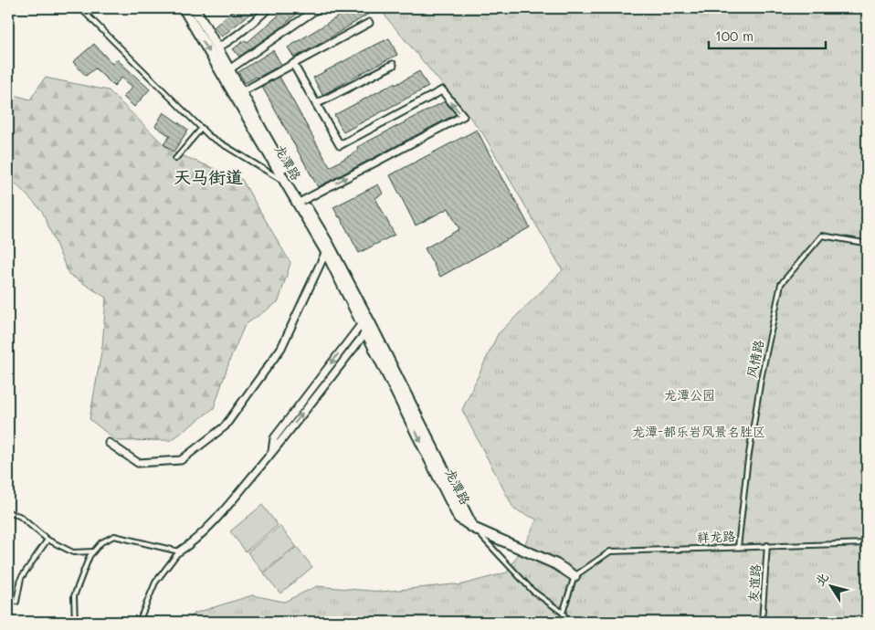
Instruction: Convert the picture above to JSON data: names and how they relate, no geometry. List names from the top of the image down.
{
  "streets": {
    "street": ["龙潭路"],
    "lane": ["风情路", "祥龙路", "友谊路"]
  },
  "crossings": [
    ["龙潭路", "祥龙路"],
    ["风情路", "祥龙路"],
    ["祥龙路", "友谊路"]
  ],
  "districts": ["天马街道"],
  "parks": ["龙潭公园", "龙潭-都乐岩风景名胜区"],
  "scale_bar": "100 m",
  "north": "top left"
}
